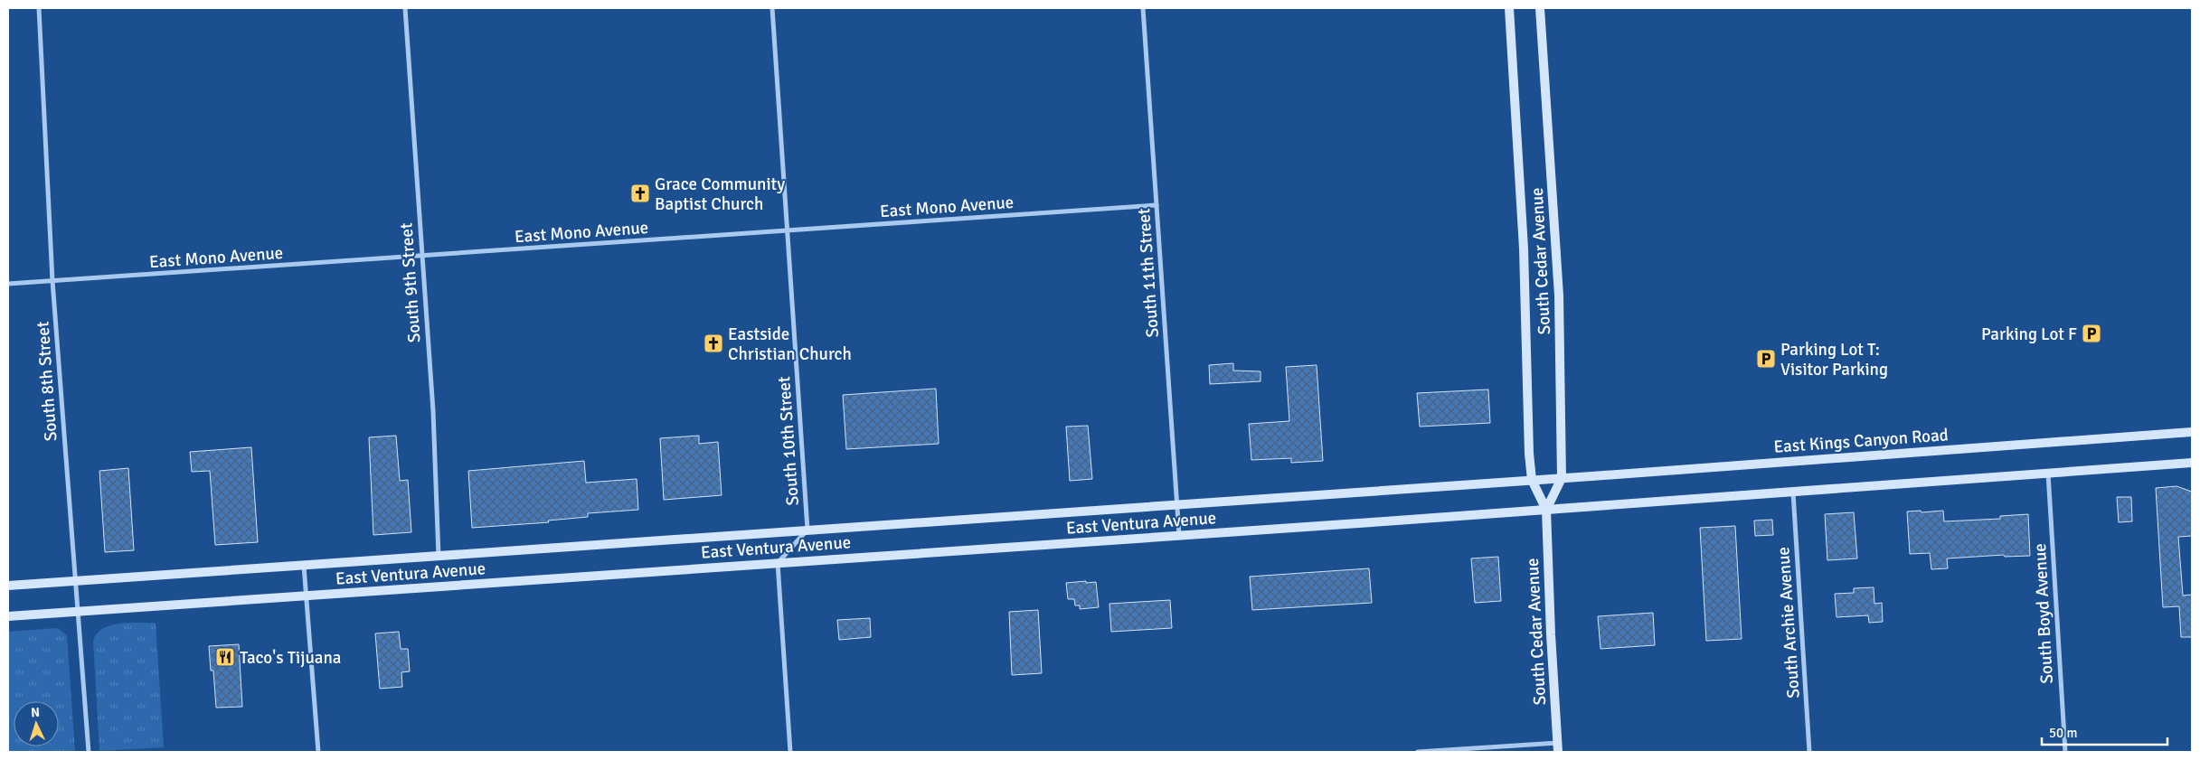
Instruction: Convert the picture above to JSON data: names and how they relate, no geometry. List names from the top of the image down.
{
  "streets": {
    "main road": ["South Cedar Avenue", "East Kings Canyon Road", "East Ventura Avenue"],
    "street": [
      "East Mono Avenue",
      "South 11th Street",
      "South 9th Street",
      "South 8th Street",
      "South 10th Street",
      "South Boyd Avenue",
      "South Archie Avenue"
    ]
  },
  "crossings": [
    ["East Mono Avenue", "South 11th Street"],
    ["East Mono Avenue", "South 9th Street"],
    ["East Mono Avenue", "South 8th Street"],
    ["East Mono Avenue", "South 10th Street"],
    ["South Cedar Avenue", "East Kings Canyon Road"],
    ["South Cedar Avenue", "East Ventura Avenue"],
    ["South 11th Street", "East Ventura Avenue"],
    ["South 9th Street", "East Ventura Avenue"],
    ["South 8th Street", "East Ventura Avenue"],
    ["East Kings Canyon Road", "East Ventura Avenue"],
    ["South 10th Street", "East Ventura Avenue"]
  ],
  "places": {
    "church": ["Grace Community Baptist Church", "Eastside Christian Church"],
    "parking": ["Parking Lot F", "Parking Lot T: Visitor Parking"],
    "restaurant": ["Taco's Tijuana"]
  },
  "scale_bar": "50 m",
  "north": "top"
}
